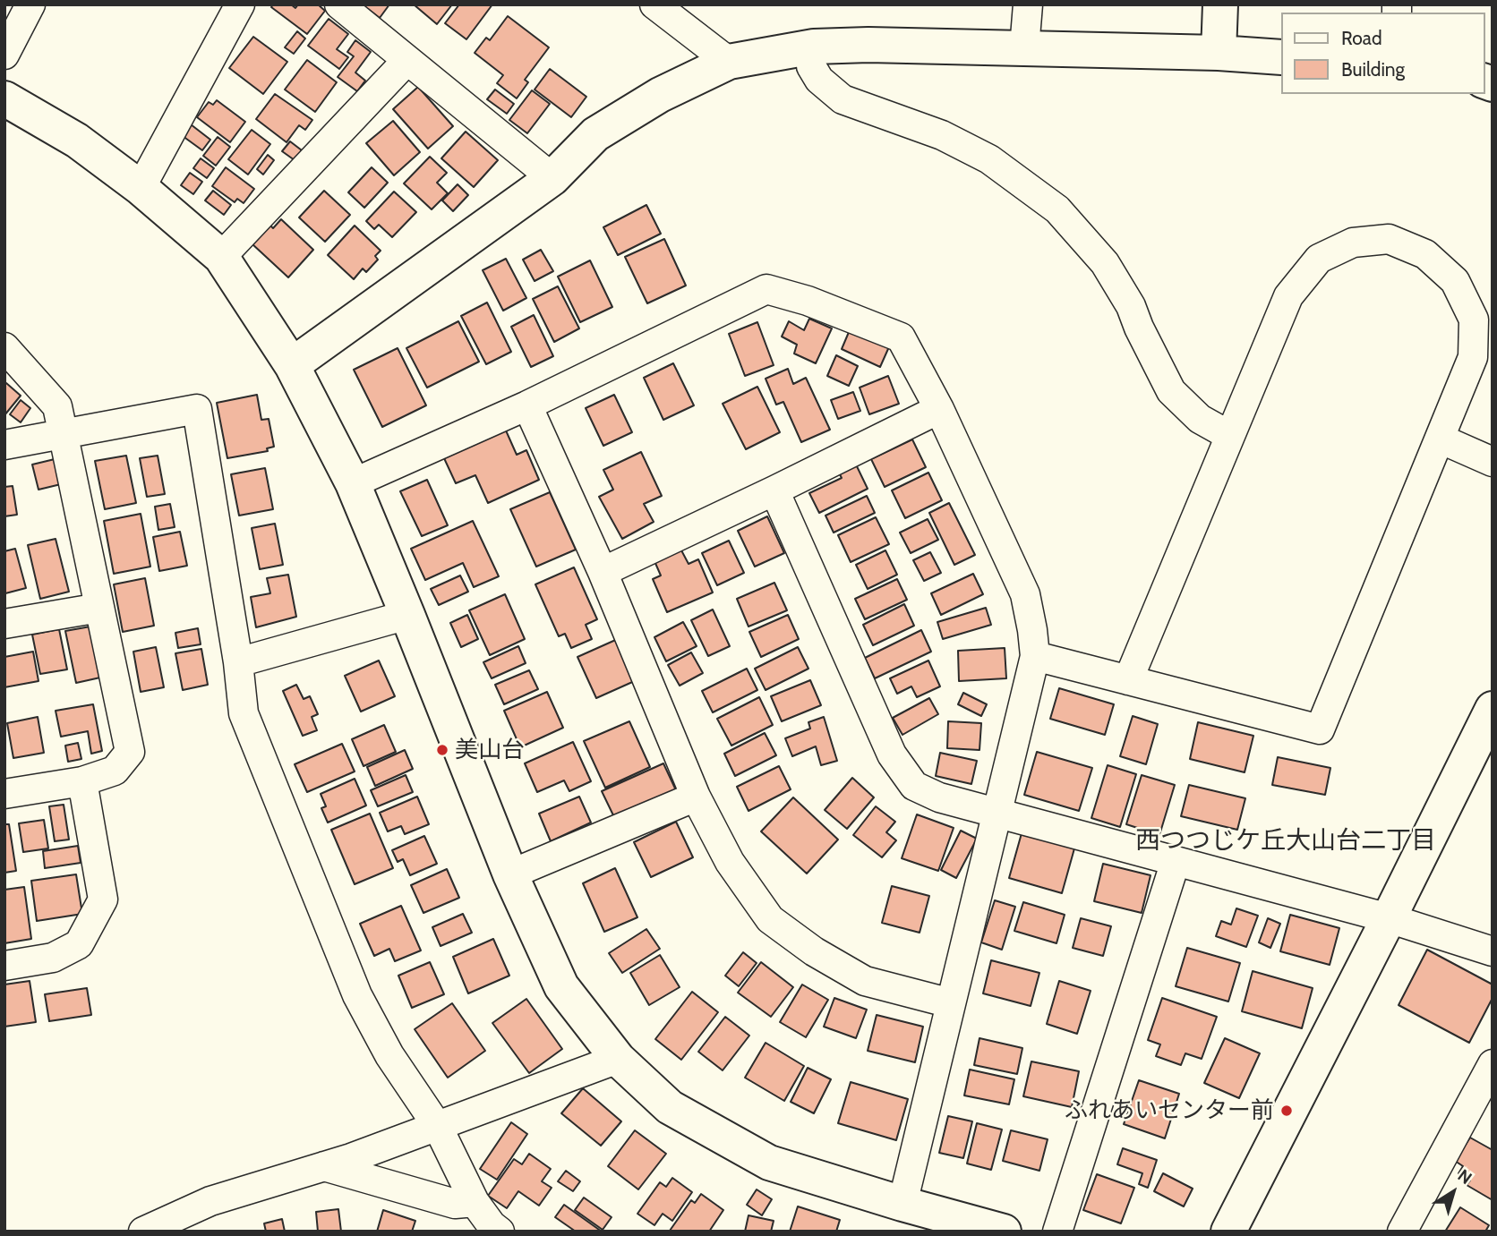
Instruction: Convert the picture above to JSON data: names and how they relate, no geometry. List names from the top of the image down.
{
  "districts": ["西つつじケ丘大山台二丁目"],
  "places": ["美山台", "ふれあいセンター前"],
  "legend": ["Road", "Building"],
  "north": "top right"
}
